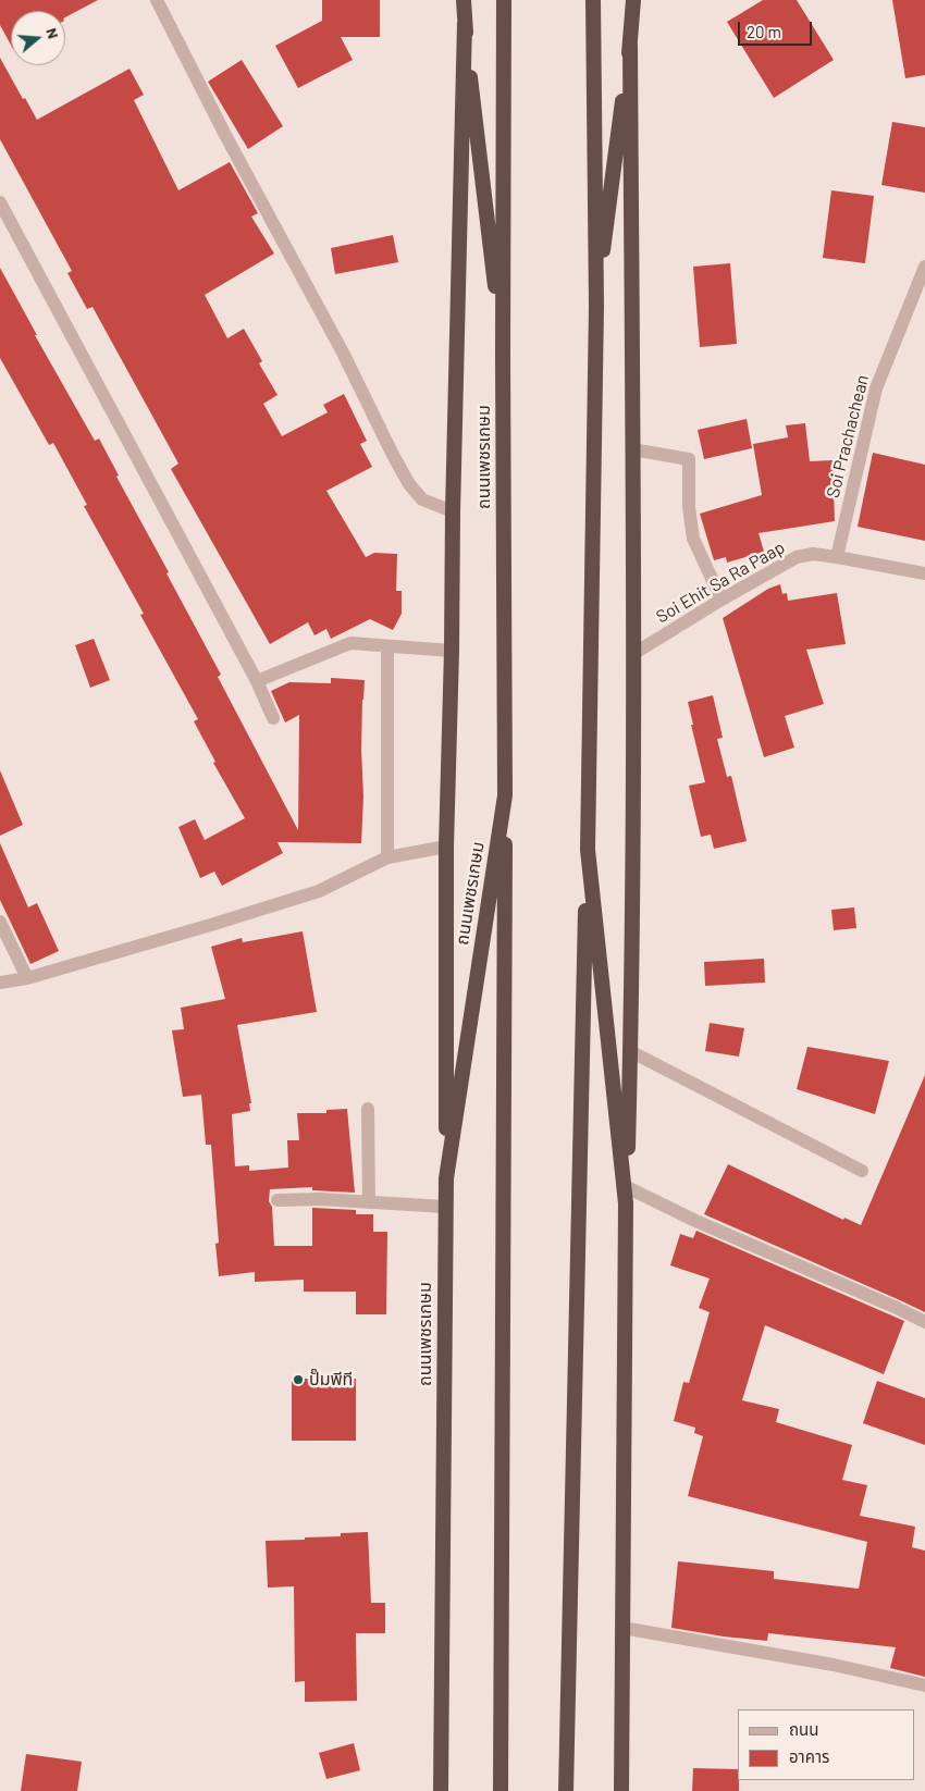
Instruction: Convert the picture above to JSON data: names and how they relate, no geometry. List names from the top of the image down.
{
  "streets": {
    "highway": ["ถนนเพชรเกษม"],
    "street": ["Soi Prachachean", "Soi Ehit Sa Ra Paap"]
  },
  "crossings": [
    ["Soi Prachachean", "Soi Ehit Sa Ra Paap"]
  ],
  "places": ["ปั๊มพีที"],
  "legend": ["ถนน", "อาคาร"],
  "scale_bar": "20 m",
  "north": "right"
}
